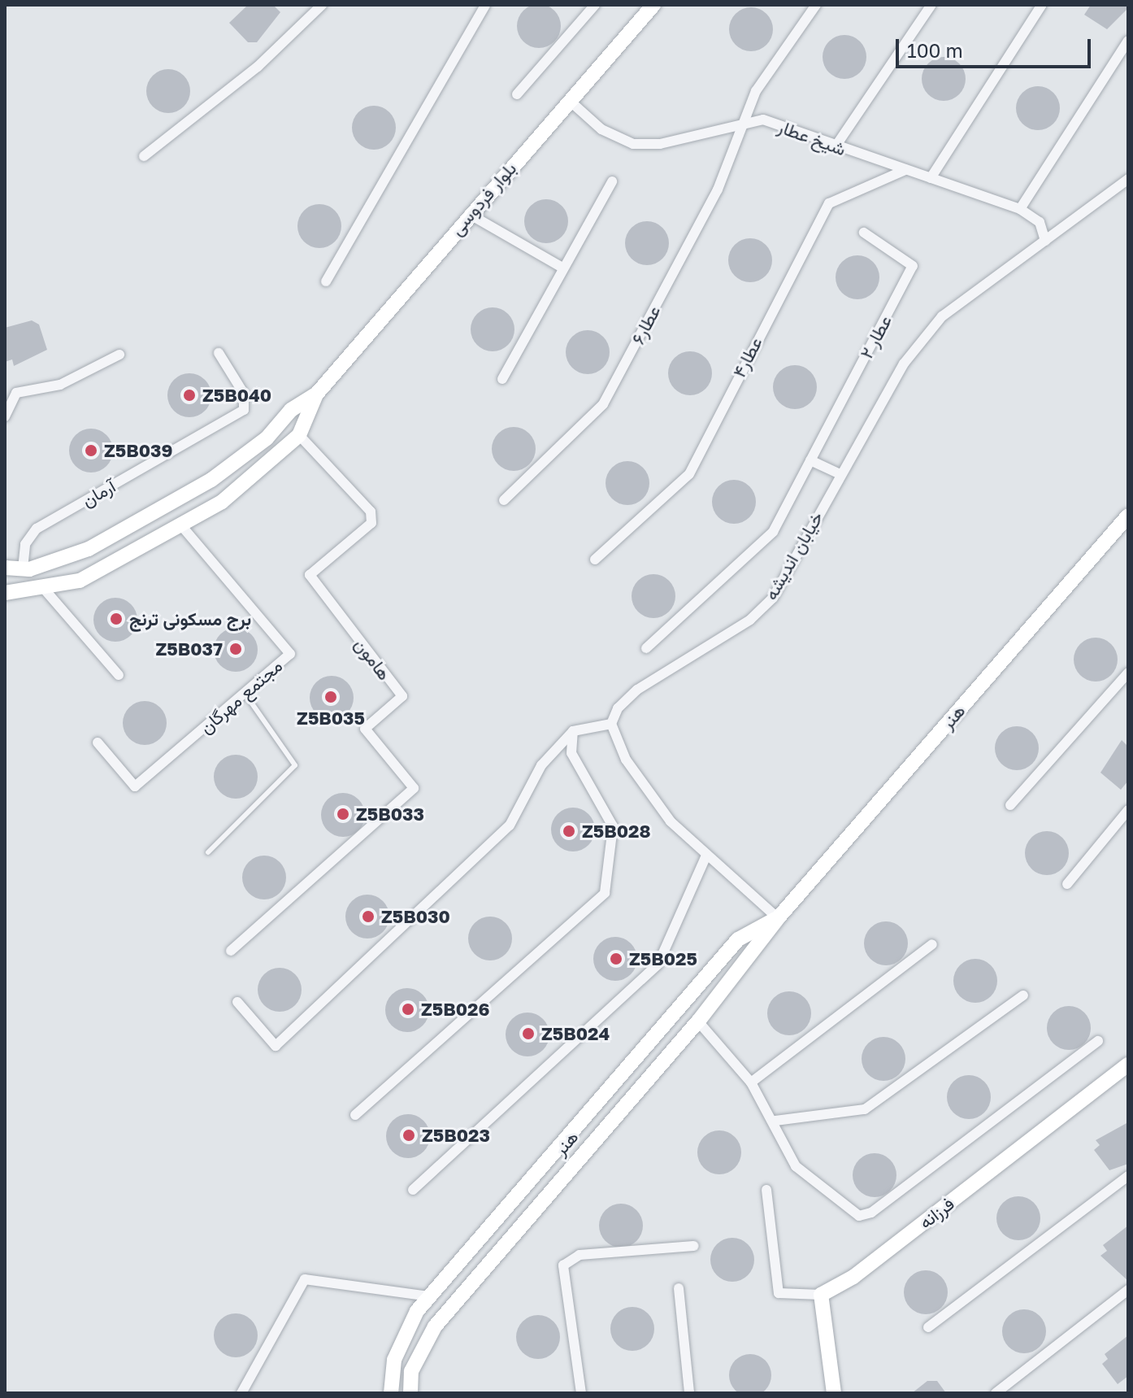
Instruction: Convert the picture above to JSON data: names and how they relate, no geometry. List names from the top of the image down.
{
  "streets": {
    "street": [
      "شیخ عطار",
      "بلوار فردوسی",
      "عطار۶",
      "عطار ۲",
      "عطار۴",
      "آرمان",
      "خیابان اندیشه",
      "هامون",
      "مجتمع مهرگان",
      "هنر",
      "فرزانه"
    ]
  },
  "crossings": [
    ["شیخ عطار", "بلوار فردوسی"],
    ["شیخ عطار", "عطار۶"],
    ["شیخ عطار", "عطار۴"],
    ["شیخ عطار", "خیابان اندیشه"],
    ["بلوار فردوسی", "آرمان"],
    ["بلوار فردوسی", "هامون"],
    ["بلوار فردوسی", "مجتمع مهرگان"]
  ],
  "places": [
    "Z5B040",
    "Z5B039",
    "برج مسکونی ترنج",
    "Z5B037",
    "Z5B035",
    "Z5B033",
    "Z5B028",
    "Z5B030",
    "Z5B025",
    "Z5B026",
    "Z5B024",
    "Z5B023"
  ],
  "scale_bar": "100 m"
}
